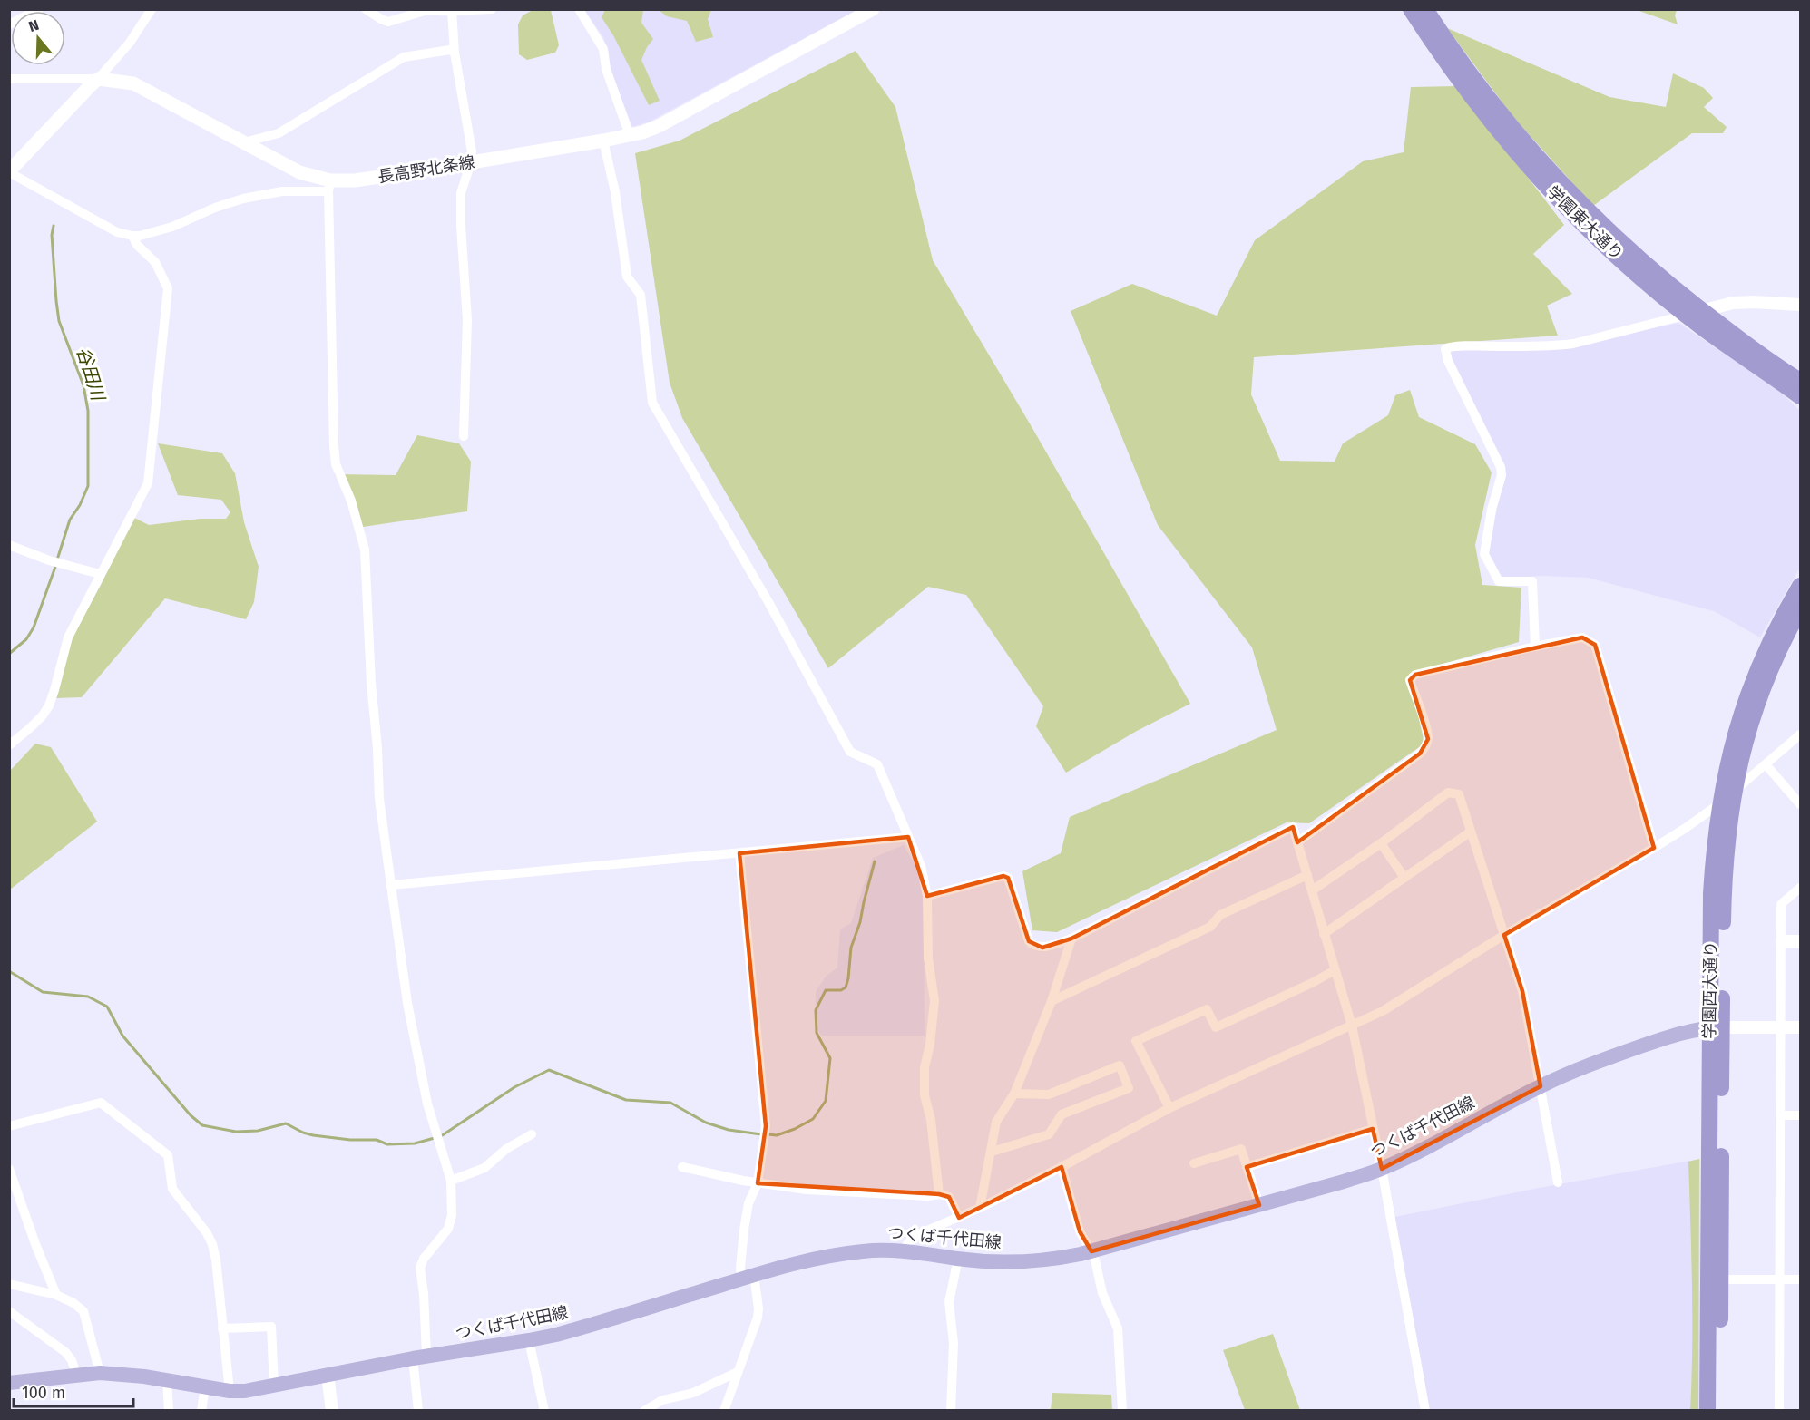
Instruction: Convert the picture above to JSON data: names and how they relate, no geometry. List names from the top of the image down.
{
  "streets": {
    "highway": ["学園東大通り", "学園西大通り"],
    "main road": ["長高野北条線", "つくば千代田線"]
  },
  "crossings": [
    ["学園西大通り", "つくば千代田線"]
  ],
  "water": ["谷田川"],
  "scale_bar": "100 m",
  "north": "top"
}
